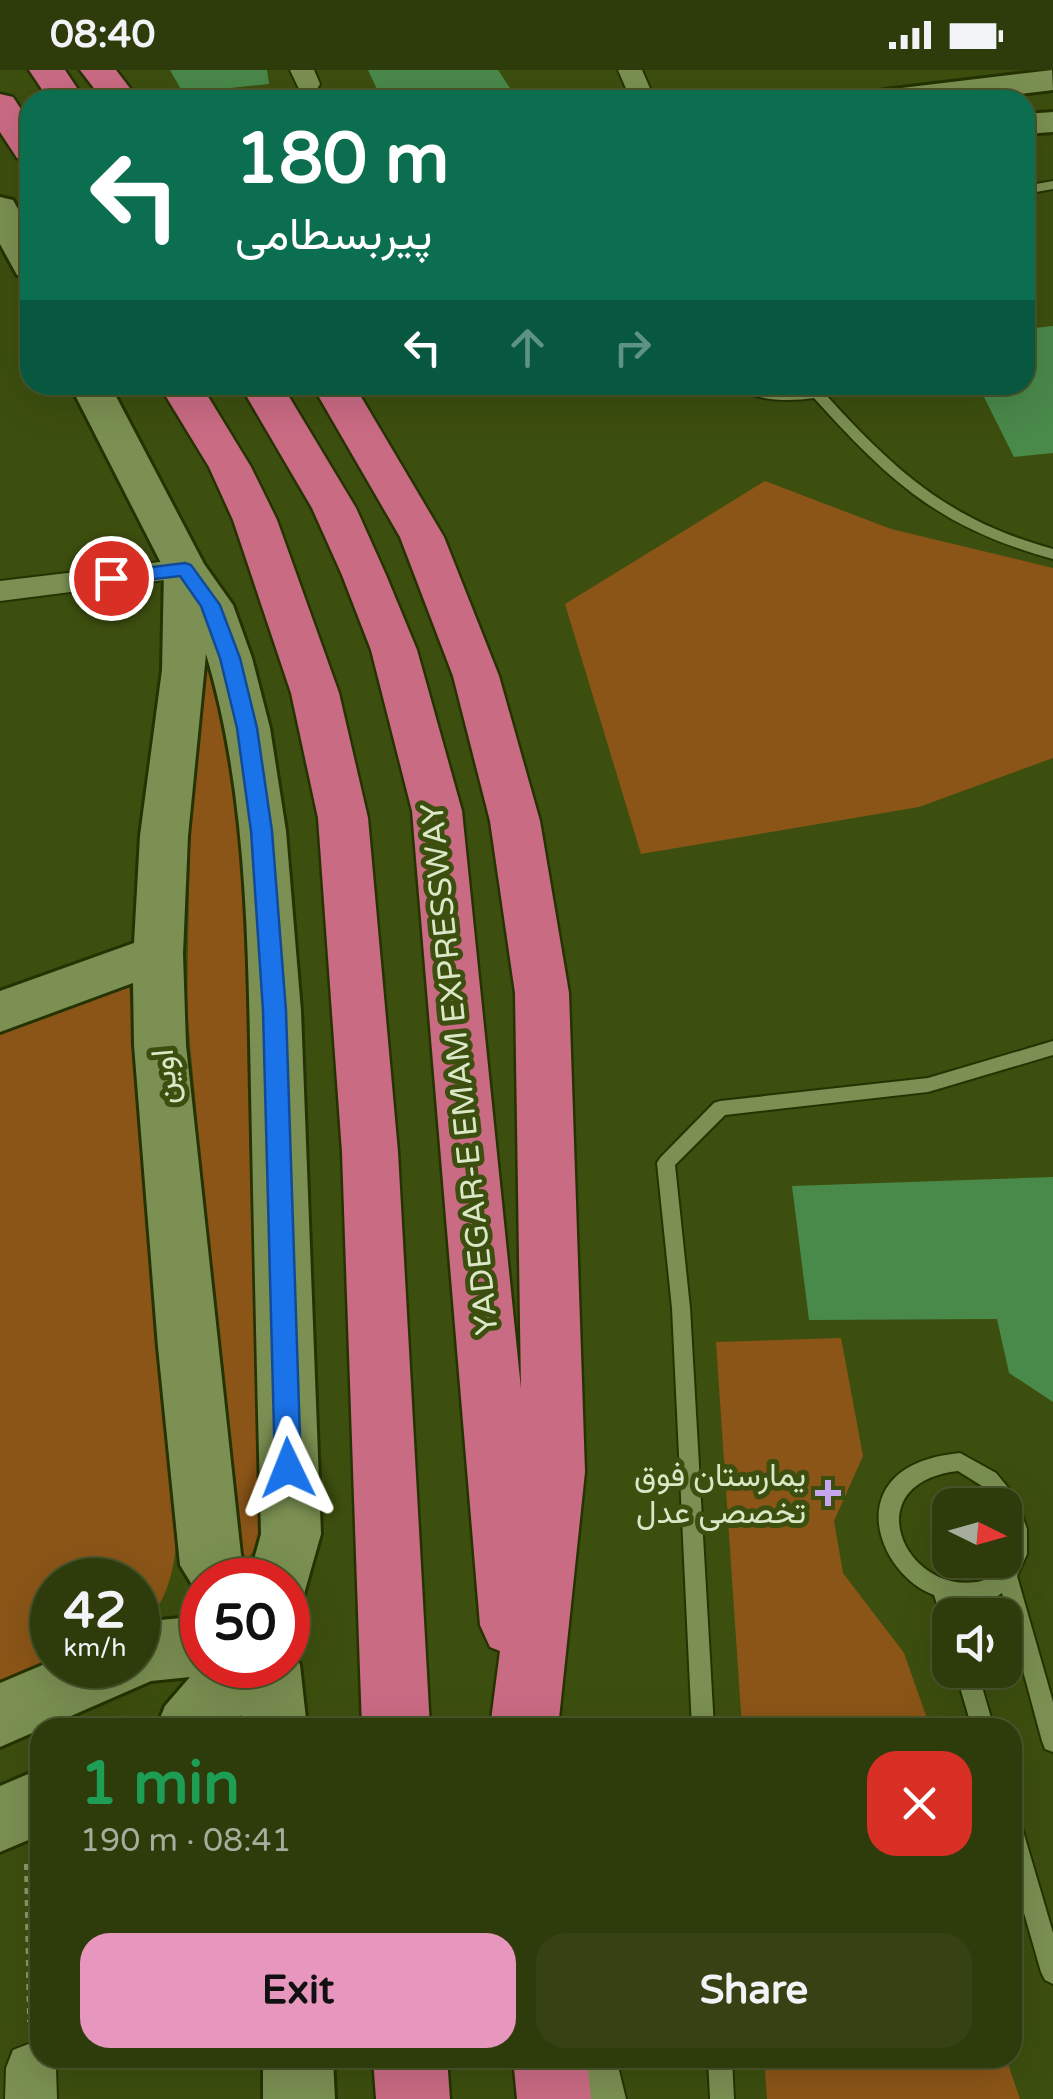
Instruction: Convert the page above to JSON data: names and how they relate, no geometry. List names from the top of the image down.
{
  "streets": {
    "highway": ["YADEGAR-E EMAM EXPRESSWAY"],
    "main road": ["اوین"]
  },
  "places": {
    "health": ["یمارستان فوق تخصصی عدل"]
  },
  "north": "right",
  "page": {
    "status": "08:40",
    "turn": ["180 m", "پیربسطامی"],
    "speed": "42 km/h",
    "limit": "50",
    "heading": ["1 min", "190 m · 08:41"],
    "buttons": ["Exit", "Share"]
  }
}
